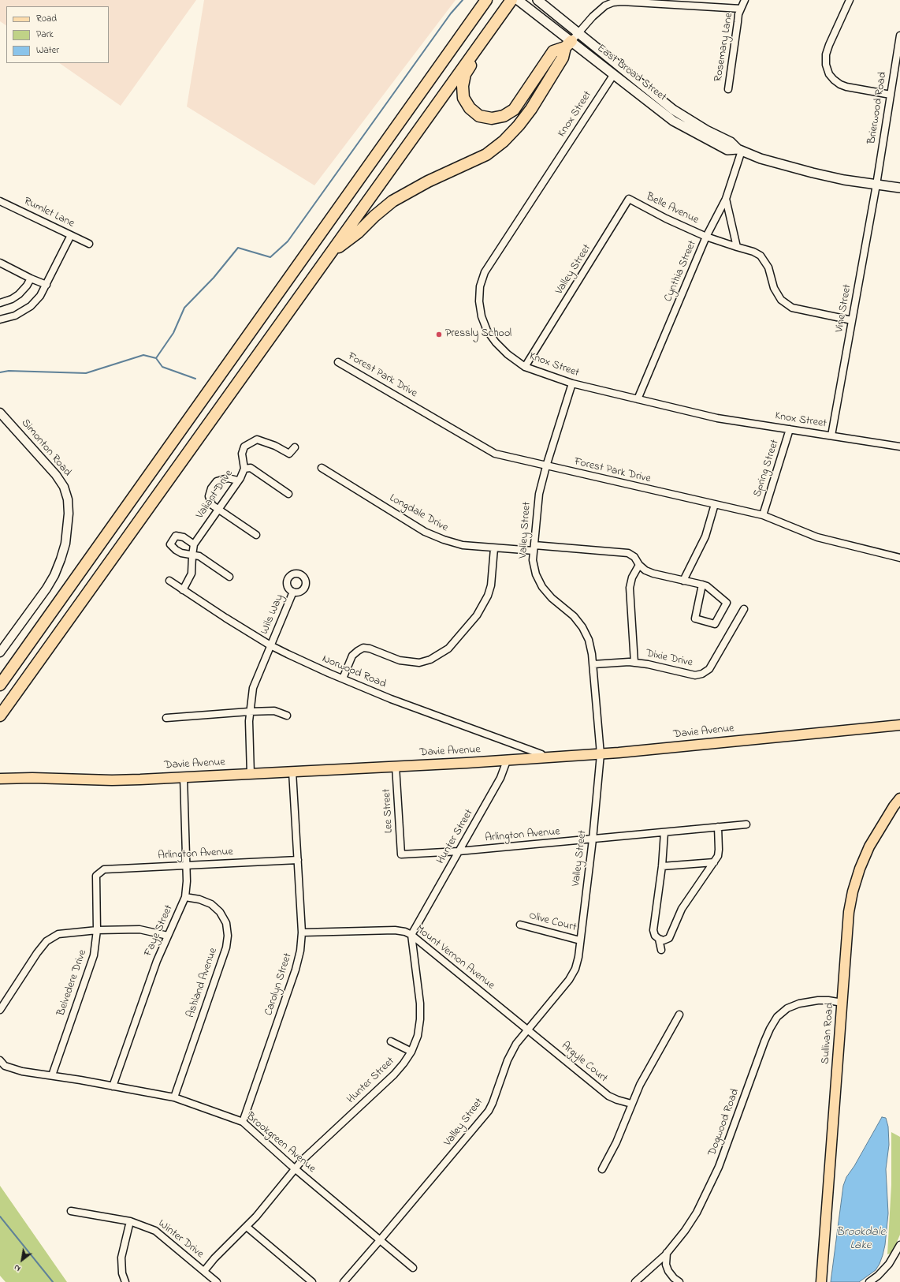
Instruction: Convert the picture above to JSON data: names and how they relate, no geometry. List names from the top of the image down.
{
  "streets": {
    "main road": ["East Broad Street", "Davie Avenue", "Sullivan Road"],
    "street": [
      "Rosemary Lane",
      "Brierwood Road",
      "Knox Street",
      "Belle Avenue",
      "Rumlet Lane",
      "Valley Street",
      "Cynthia Street",
      "Vine Street",
      "Forest Park Drive",
      "Simonton Road",
      "Spring Street",
      "Valiant Drive",
      "Longdale Drive",
      "Wils Way",
      "Dixie Drive",
      "Norwood Road",
      "Lee Street",
      "Arlington Avenue",
      "Hunter Street",
      "Olive Court",
      "Faye Street",
      "Mount Vernon Avenue",
      "Belvedere Drive",
      "Ashland Avenue",
      "Carolyn Street",
      "Argyle Court",
      "Dogwood Road",
      "Brookgreen Avenue",
      "Winter Drive"
    ]
  },
  "crossings": [
    ["East Broad Street", "Brierwood Road"],
    ["East Broad Street", "Knox Street"],
    ["East Broad Street", "Cynthia Street"],
    ["East Broad Street", "Vine Street"],
    ["Brierwood Road", "Vine Street"],
    ["Knox Street", "Valley Street"],
    ["Knox Street", "Cynthia Street"],
    ["Knox Street", "Vine Street"],
    ["Knox Street", "Spring Street"],
    ["Belle Avenue", "Valley Street"],
    ["Belle Avenue", "Cynthia Street"],
    ["Belle Avenue", "Vine Street"],
    ["Valley Street", "Forest Park Drive"],
    ["Valley Street", "Longdale Drive"],
    ["Valley Street", "Dixie Drive"],
    ["Valley Street", "Davie Avenue"],
    ["Valley Street", "Arlington Avenue"],
    ["Valley Street", "Olive Court"],
    ["Valley Street", "Mount Vernon Avenue"],
    ["Valley Street", "Argyle Court"],
    ["Valley Street", "Brookgreen Avenue"],
    ["Forest Park Drive", "Spring Street"],
    ["Valiant Drive", "Norwood Road"],
    ["Wils Way", "Norwood Road"],
    ["Wils Way", "Davie Avenue"],
    ["Norwood Road", "Davie Avenue"],
    ["Davie Avenue", "Lee Street"],
    ["Davie Avenue", "Hunter Street"],
    ["Davie Avenue", "Faye Street"],
    ["Davie Avenue", "Carolyn Street"],
    ["Lee Street", "Arlington Avenue"],
    ["Arlington Avenue", "Hunter Street"],
    ["Arlington Avenue", "Faye Street"],
    ["Arlington Avenue", "Belvedere Drive"],
    ["Arlington Avenue", "Carolyn Street"],
    ["Hunter Street", "Mount Vernon Avenue"],
    ["Hunter Street", "Brookgreen Avenue"],
    ["Hunter Street", "Winter Drive"],
    ["Faye Street", "Ashland Avenue"],
    ["Faye Street", "Brookgreen Avenue"],
    ["Mount Vernon Avenue", "Carolyn Street"],
    ["Mount Vernon Avenue", "Argyle Court"],
    ["Belvedere Drive", "Brookgreen Avenue"],
    ["Ashland Avenue", "Brookgreen Avenue"],
    ["Carolyn Street", "Brookgreen Avenue"],
    ["Sullivan Road", "Dogwood Road"]
  ],
  "water": ["Brookdale Lake"],
  "places": ["Pressly School"],
  "legend": ["Road", "Park", "Water"],
  "north": "bottom left"
}
